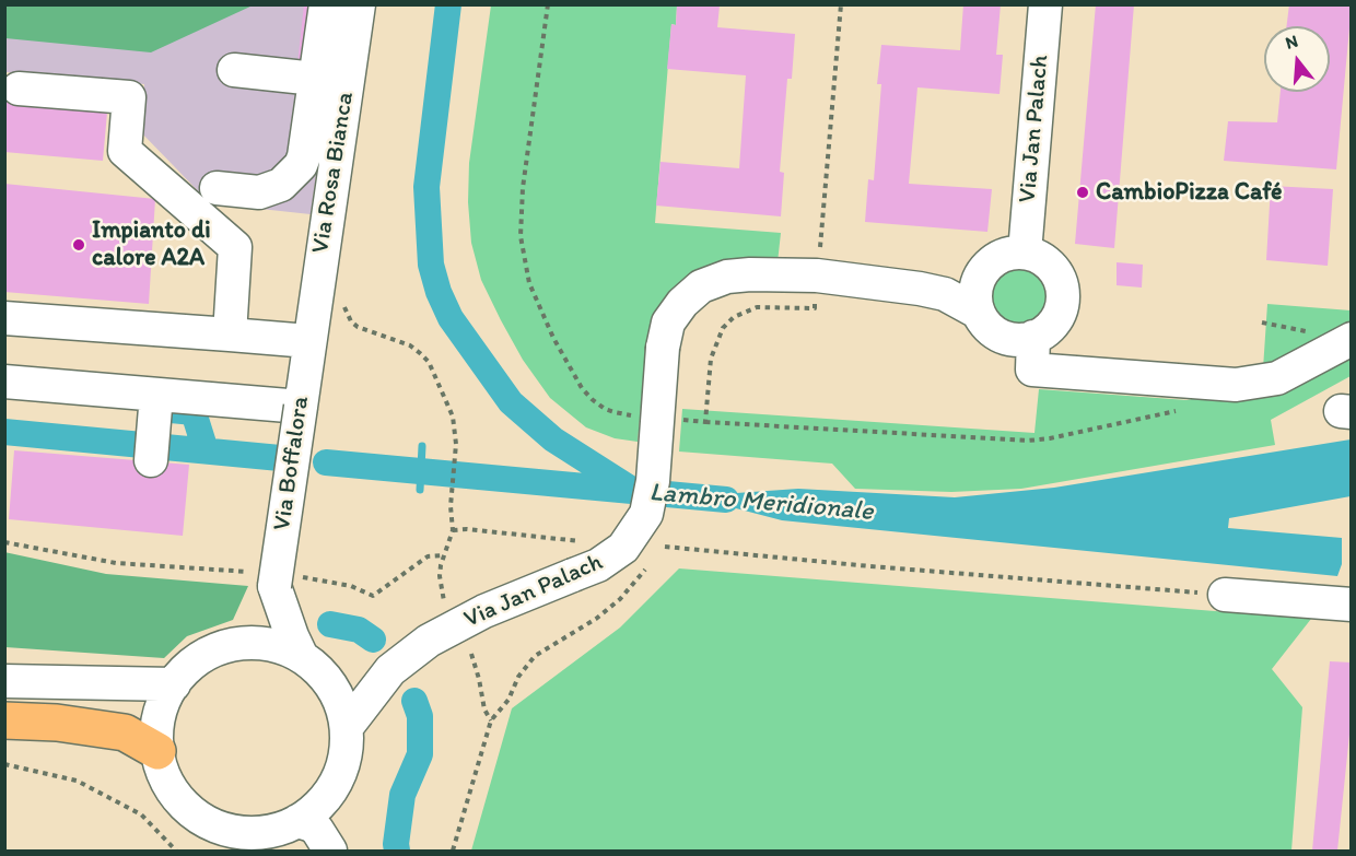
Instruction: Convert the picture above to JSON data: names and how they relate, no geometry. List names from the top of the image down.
{
  "streets": {
    "street": ["Via Jan Palach", "Via Rosa Bianca", "Via Boffalora"]
  },
  "crossings": [
    ["Via Jan Palach", "Via Boffalora"],
    ["Via Rosa Bianca", "Via Boffalora"]
  ],
  "water": ["Lambro Meridionale"],
  "places": ["CambioPizza Café", "Impianto di calore A2A"],
  "north": "top"
}
